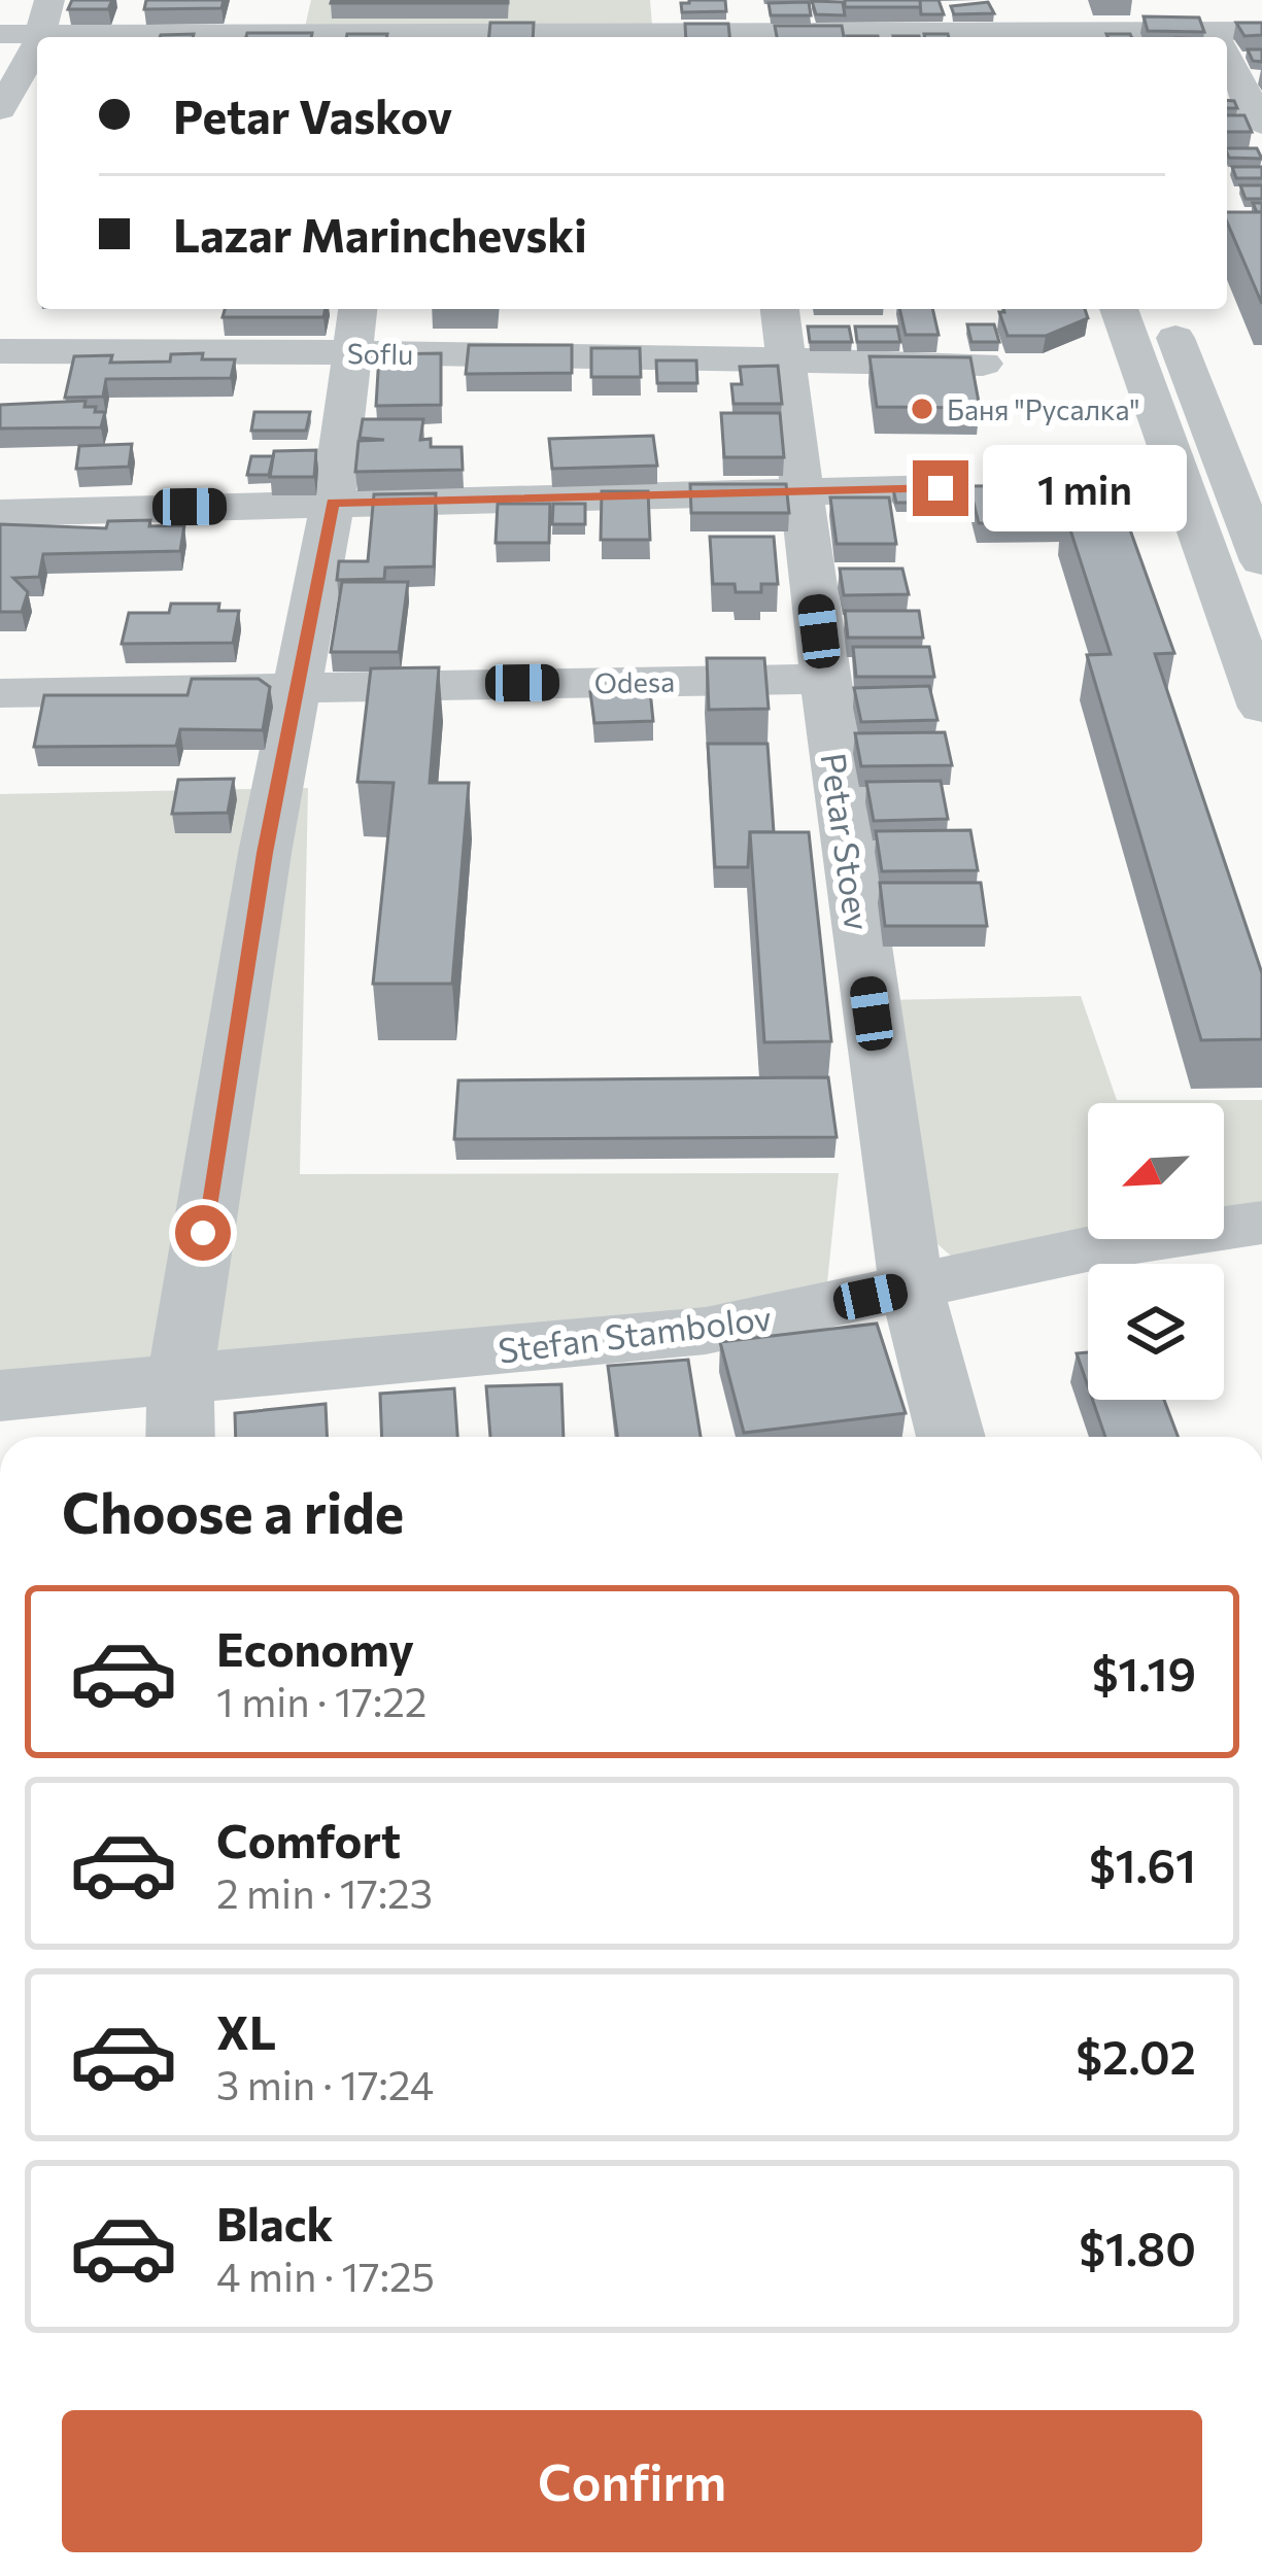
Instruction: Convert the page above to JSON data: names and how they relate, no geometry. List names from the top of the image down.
{
  "streets": {
    "street": [
      "Soflu",
      "Odesa",
      "Petar Stoev",
      "Stefan Stambolov"
    ]
  },
  "crossings": [
    ["Soflu", "Petar Stoev"],
    ["Odesa", "Petar Stoev"],
    ["Petar Stoev", "Stefan Stambolov"]
  ],
  "places": ["Баня \"Русалка\""],
  "north": "bottom left",
  "page": {
    "banner": ["Petar Vaskov", "Lazar Marinchevski"],
    "bubble": "1 min",
    "heading": "Choose a ride",
    "list": [
      {
        "name": "Economy",
        "note": "1 min · 17:22",
        "value": "$1.19"
      },
      {
        "name": "Comfort",
        "note": "2 min · 17:23",
        "value": "$1.61"
      },
      {
        "name": "XL",
        "note": "3 min · 17:24",
        "value": "$2.02"
      },
      {
        "name": "Black",
        "note": "4 min · 17:25",
        "value": "$1.80"
      }
    ],
    "buttons": "Confirm"
  }
}
